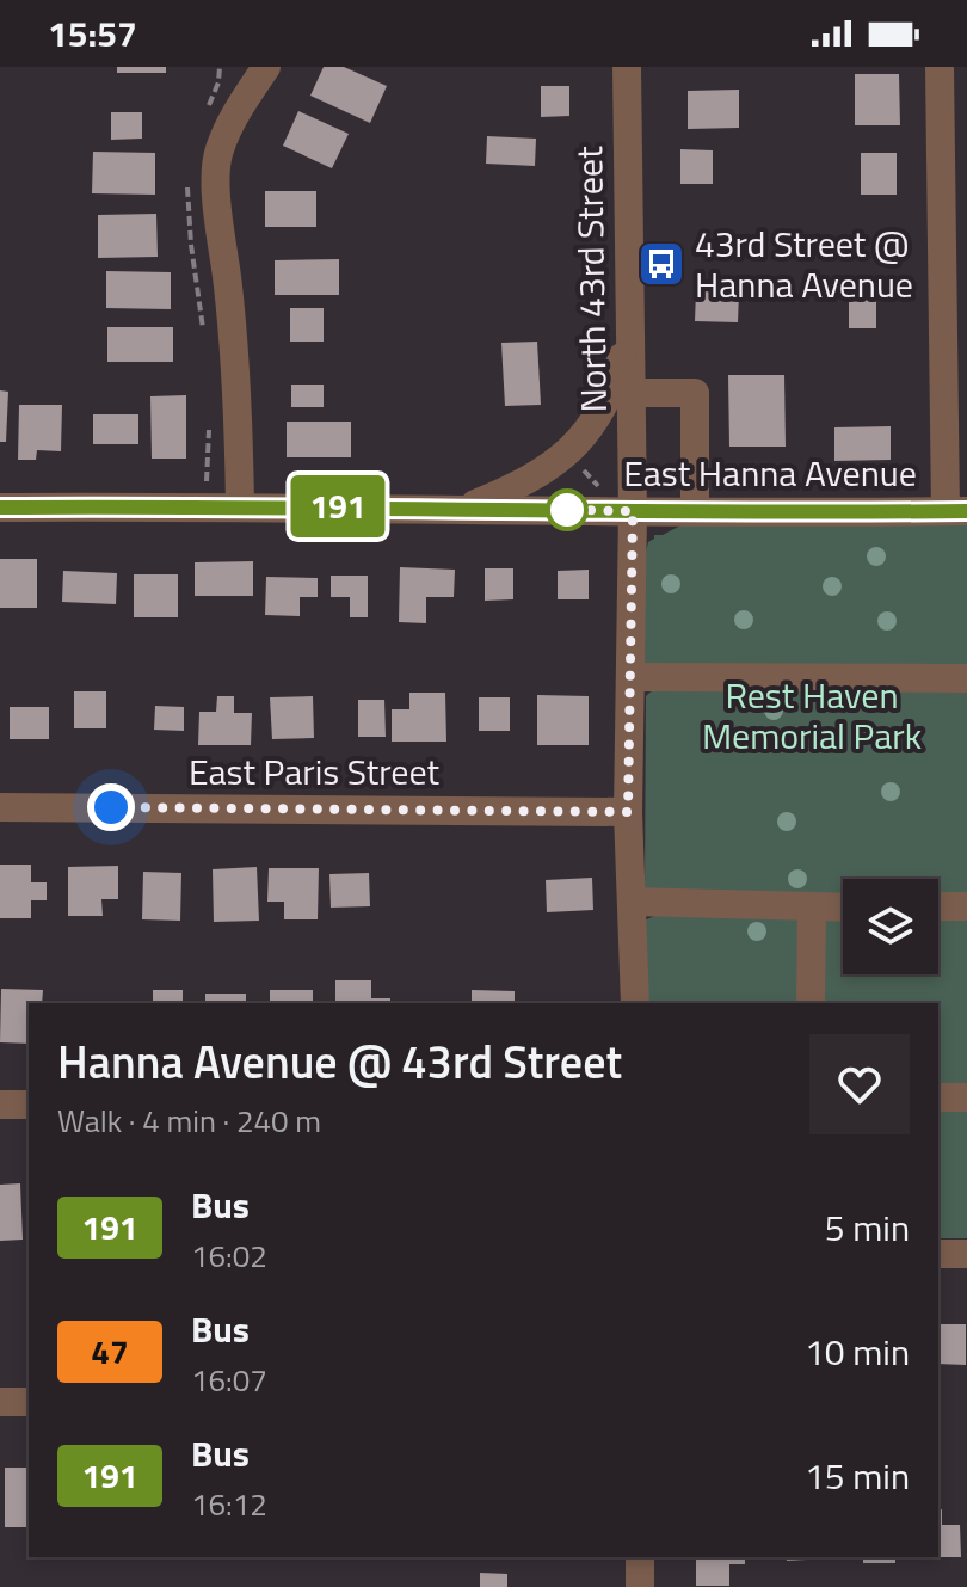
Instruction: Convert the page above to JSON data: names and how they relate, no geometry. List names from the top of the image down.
{
  "streets": {
    "street": ["North 43rd Street", "East Hanna Avenue", "East Paris Street"]
  },
  "crossings": [
    ["North 43rd Street", "East Hanna Avenue"],
    ["North 43rd Street", "East Paris Street"]
  ],
  "parks": ["Rest Haven Memorial Park"],
  "places": {
    "bus stop": ["43rd Street @ Hanna Avenue"]
  },
  "lines": ["bus line 191"],
  "page": {
    "status": "15:57",
    "on_map": "191",
    "heading": ["Hanna Avenue @ 43rd Street", "Walk · 4 min · 240 m"],
    "list": [
      {
        "mark": "191",
        "name": "Bus",
        "note": "16:02",
        "value": "5 min"
      },
      {
        "mark": "47",
        "name": "Bus",
        "note": "16:07",
        "value": "10 min"
      },
      {
        "mark": "191",
        "name": "Bus",
        "note": "16:12",
        "value": "15 min"
      }
    ]
  }
}
